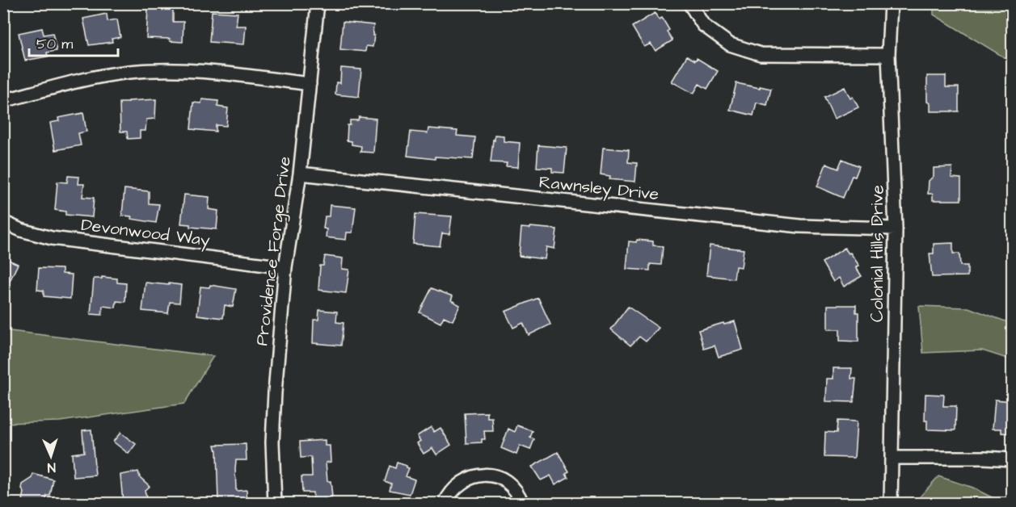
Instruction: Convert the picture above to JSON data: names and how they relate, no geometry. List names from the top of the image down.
{
  "streets": {
    "street": [
      "Rawnsley Drive",
      "Devonwood Way",
      "Providence Forge Drive",
      "Colonial Hills Drive"
    ]
  },
  "crossings": [
    ["Rawnsley Drive", "Providence Forge Drive"],
    ["Rawnsley Drive", "Colonial Hills Drive"],
    ["Devonwood Way", "Providence Forge Drive"]
  ],
  "scale_bar": "50 m",
  "north": "bottom"
}
